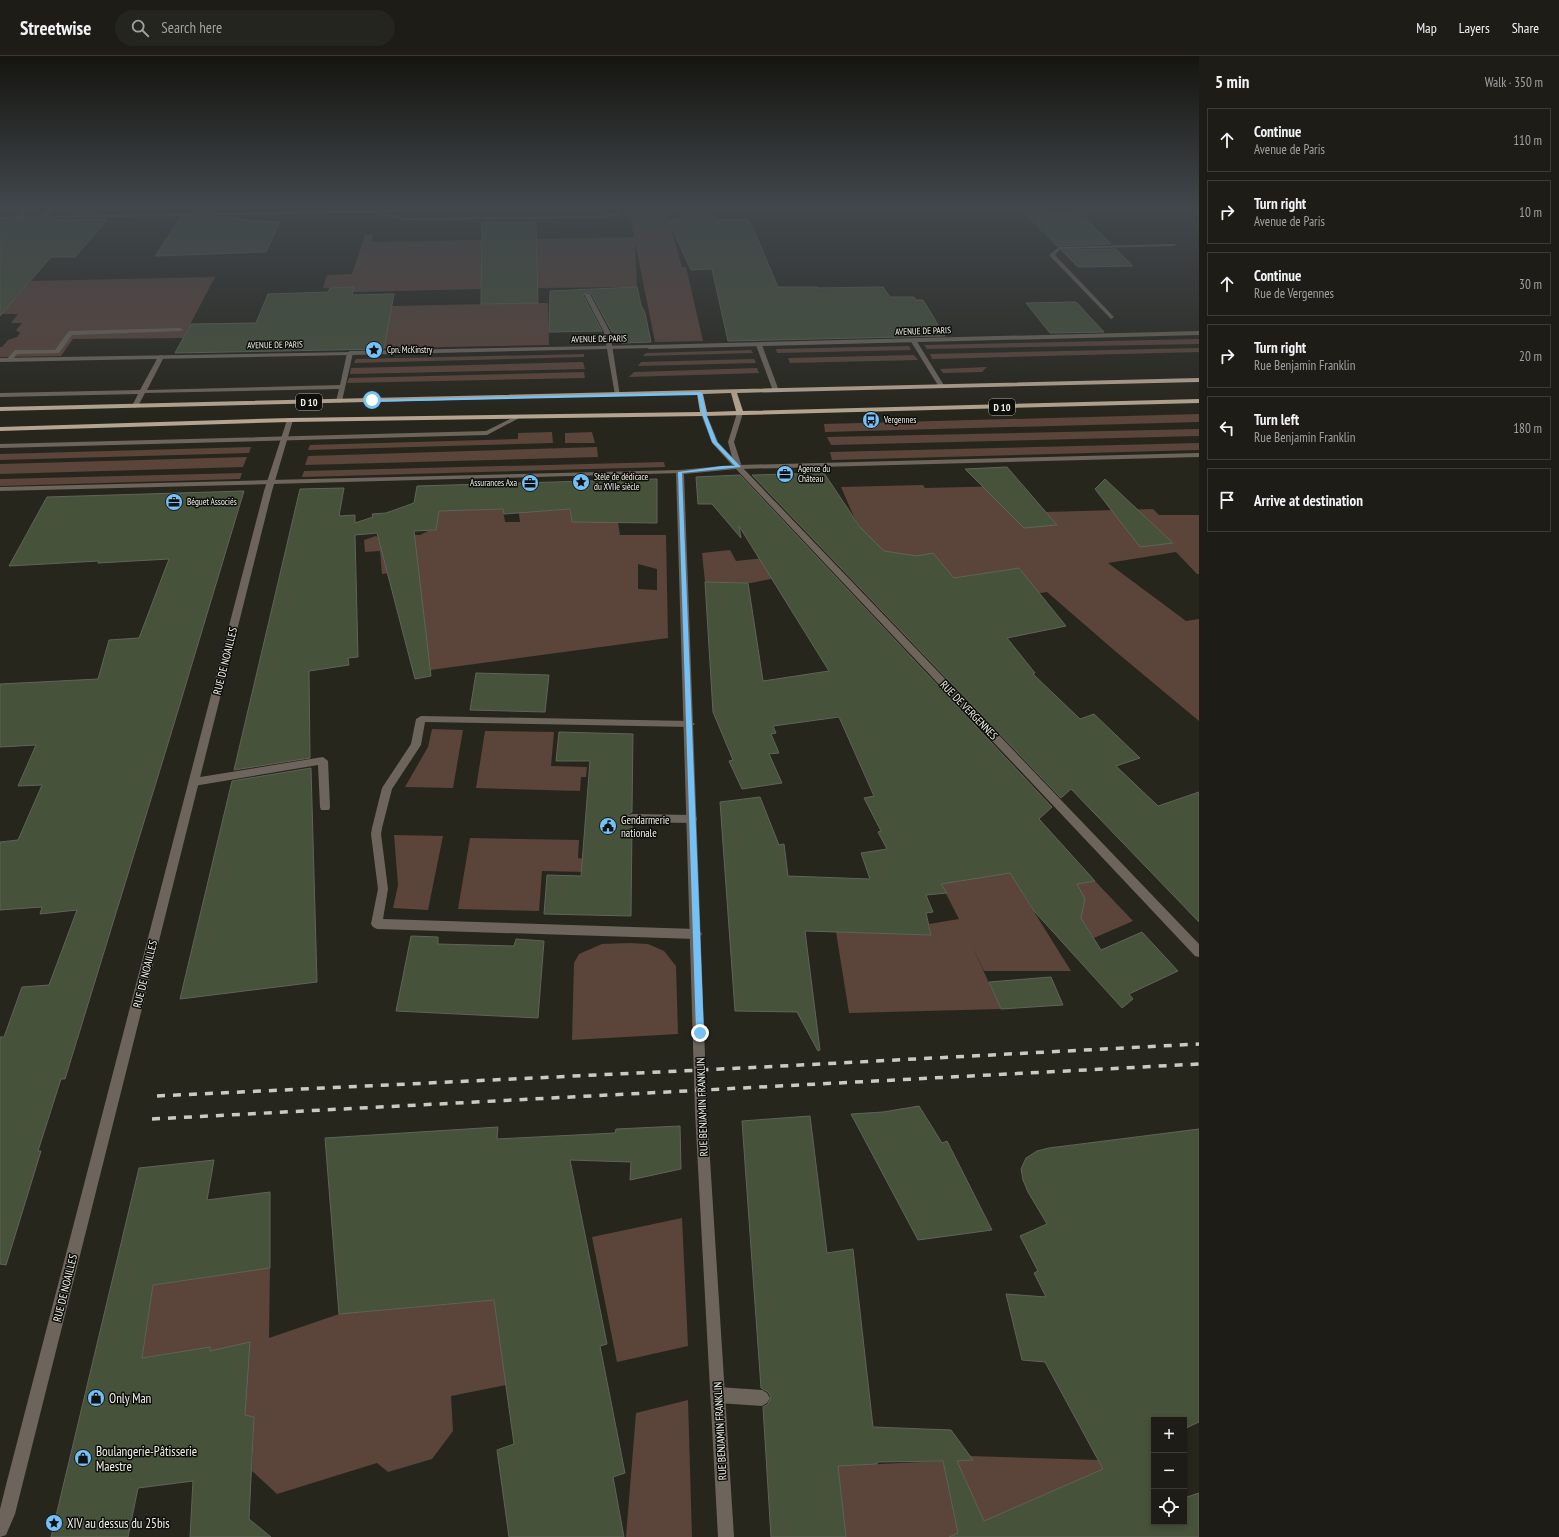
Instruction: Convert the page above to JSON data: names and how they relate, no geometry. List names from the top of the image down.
{
  "streets": {
    "main road": ["D 10"],
    "street": [
      "AVENUE DE PARIS",
      "RUE DE NOAILLES",
      "RUE DE VERGENNES",
      "RUE BENJAMIN FRANKLIN"
    ]
  },
  "crossings": [
    ["D 10", "RUE DE NOAILLES"],
    ["D 10", "RUE DE VERGENNES"]
  ],
  "places": {
    "place": ["Cpn. McKinstry", "Stèle de dédicace du XVIIe siècle", "XIV au dessus du 25bis"],
    "bus stop": ["Vergennes"],
    "office": ["Agence du Château", "Assurances Axa", "Béguet Associés"],
    "public building": ["Gendarmerie nationale"],
    "shop": ["Only Man", "Boulangerie-Pâtisserie Maestre"]
  },
  "page": {
    "header": "Streetwise",
    "search": "Search here",
    "nav": ["Map", "Layers", "Share"],
    "heading": ["5 min", "Walk · 350 m"],
    "list": [
      ["Continue", "Avenue de Paris", "110 m"],
      ["Turn right", "Avenue de Paris", "10 m"],
      ["Continue", "Rue de Vergennes", "30 m"],
      ["Turn right", "Rue Benjamin Franklin", "20 m"],
      ["Turn left", "Rue Benjamin Franklin", "180 m"],
      "Arrive at destination"
    ],
    "map_buttons": ["+", "−"]
  }
}
